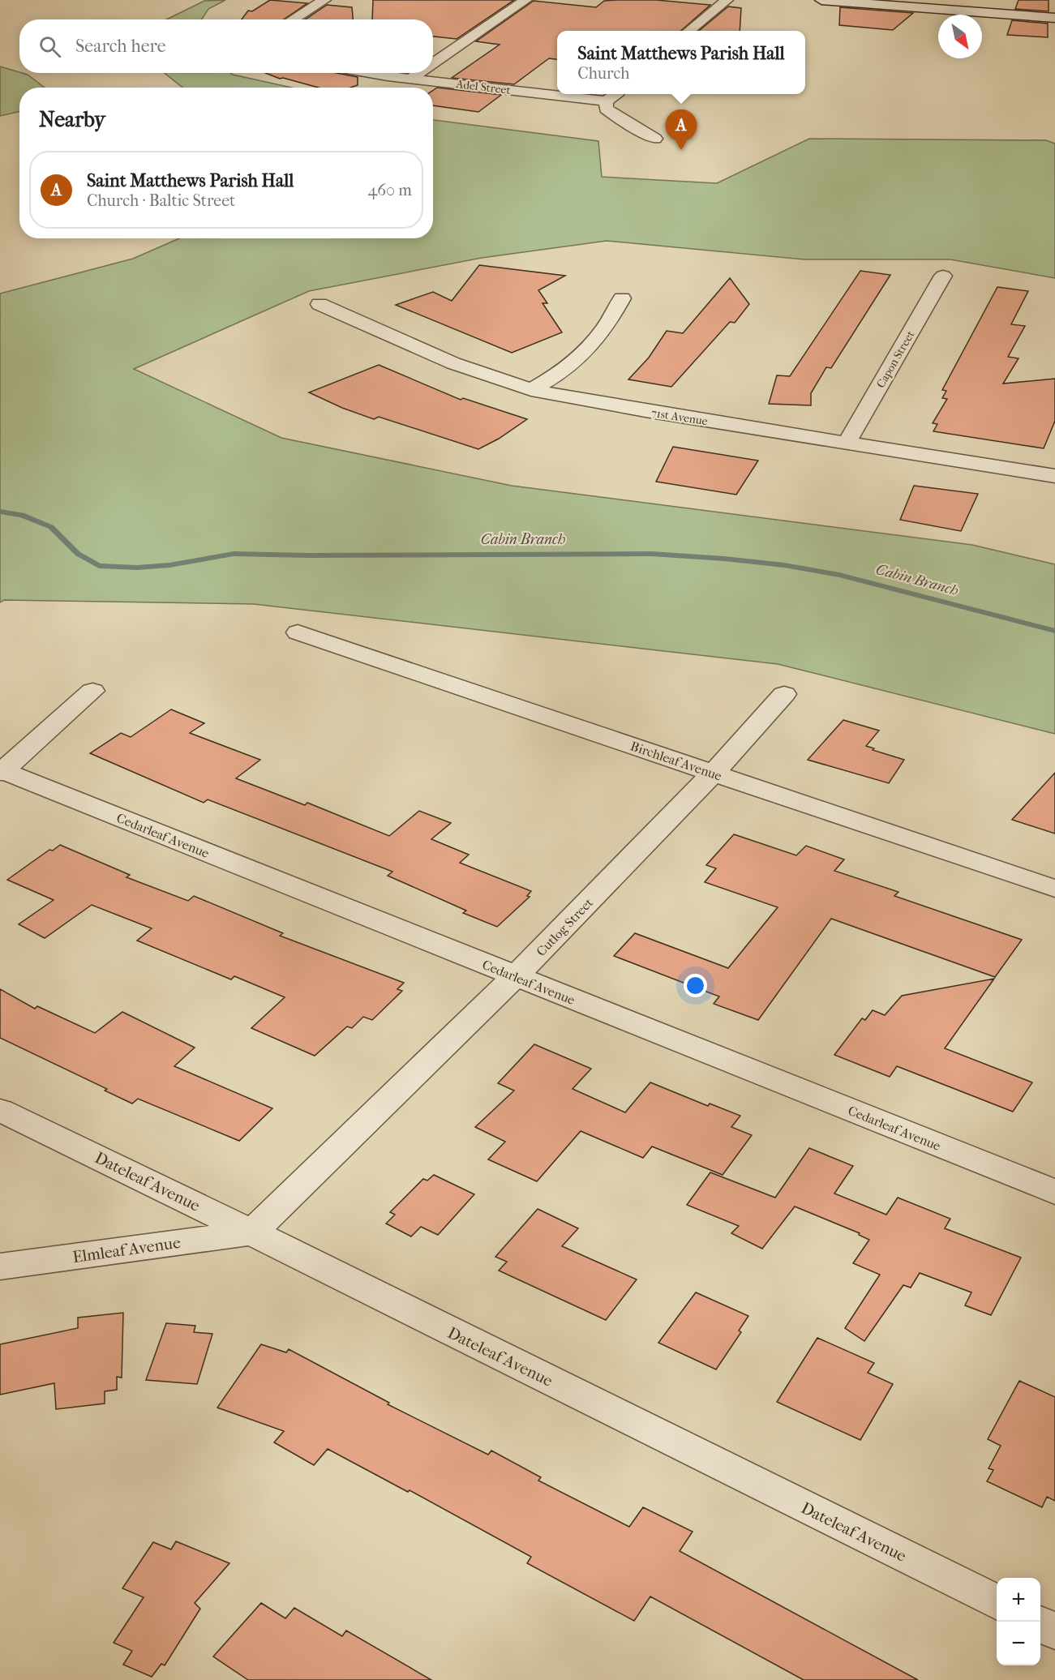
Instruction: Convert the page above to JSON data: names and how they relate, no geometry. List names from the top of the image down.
{
  "streets": {
    "street": [
      "Adel Street",
      "Capon Street",
      "71st Avenue",
      "Birchleaf Avenue",
      "Cedarleaf Avenue",
      "Cutlog Street",
      "Dateleaf Avenue",
      "Elmleaf Avenue"
    ]
  },
  "crossings": [
    ["Capon Street", "71st Avenue"],
    ["Birchleaf Avenue", "Cutlog Street"],
    ["Cedarleaf Avenue", "Cutlog Street"],
    ["Cutlog Street", "Dateleaf Avenue"],
    ["Cutlog Street", "Elmleaf Avenue"],
    ["Dateleaf Avenue", "Elmleaf Avenue"]
  ],
  "water": ["Cabin Branch"],
  "north": "bottom right",
  "page": {
    "search": "Search here",
    "popup": ["Saint Matthews Parish Hall", "Church"],
    "heading": "Nearby",
    "pins": "A",
    "list": [
      {
        "mark": "A",
        "name": "Saint Matthews Parish Hall",
        "note": "Church · Baltic Street",
        "value": "460 m"
      }
    ],
    "map_buttons": ["+", "−"]
  }
}
